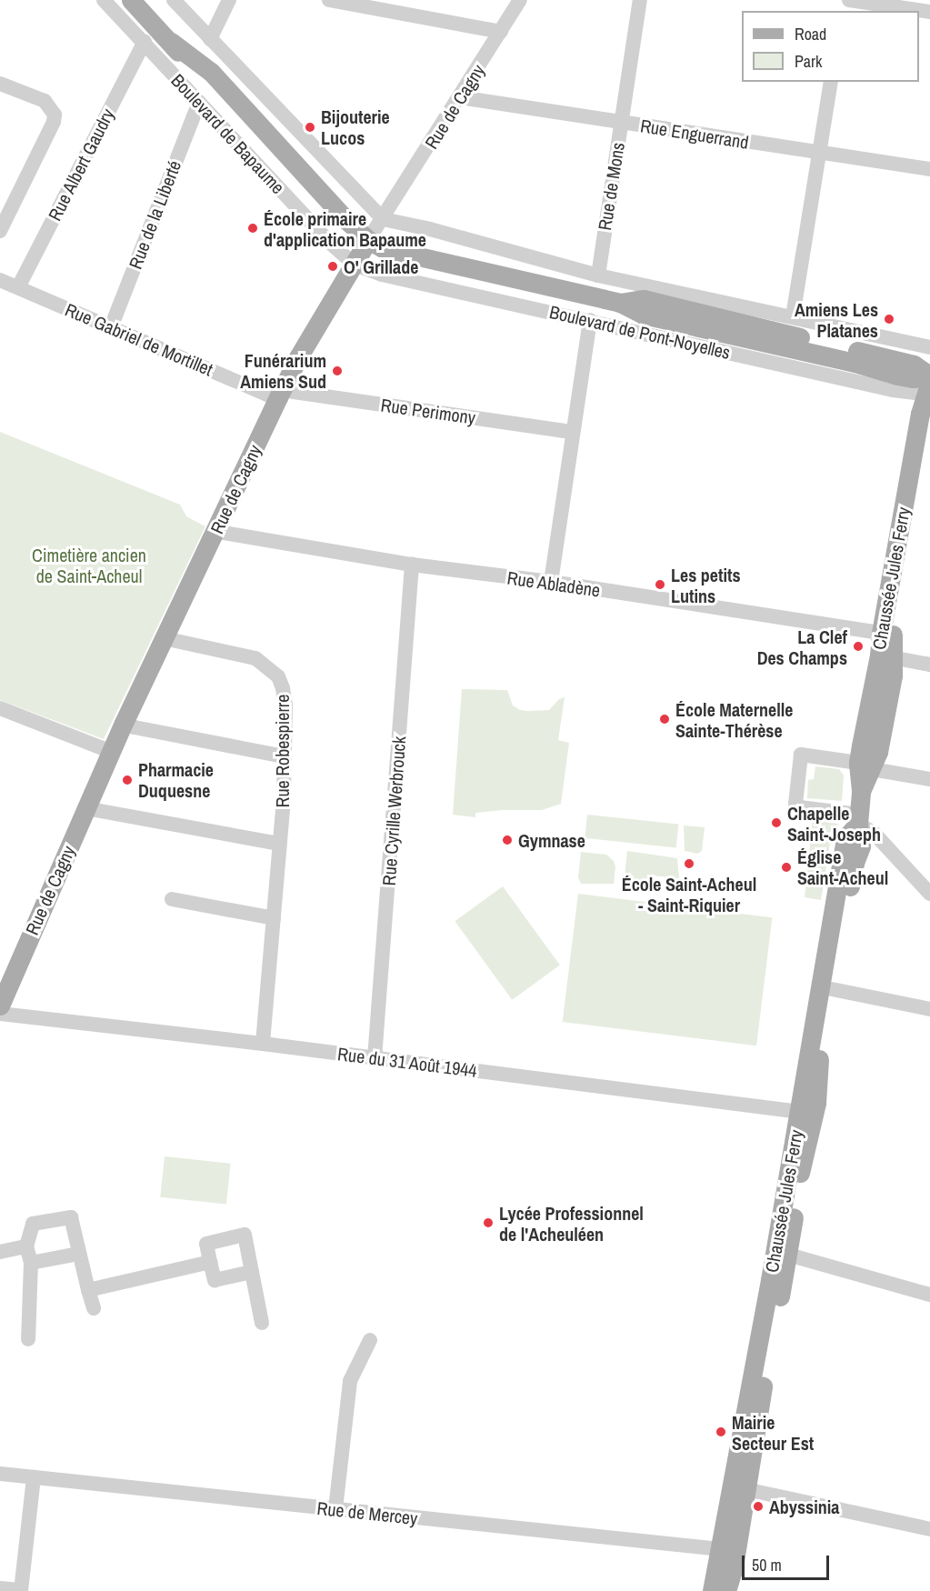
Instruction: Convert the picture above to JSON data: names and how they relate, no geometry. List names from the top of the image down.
{
  "streets": {
    "main road": [
      "Rue de Cagny",
      "Boulevard de Bapaume",
      "Boulevard de Pont-Noyelles",
      "Chaussée Jules Ferry"
    ],
    "street": [
      "Rue Enguerrand",
      "Rue Albert Gaudry",
      "Rue de Mons",
      "Rue de la Liberté",
      "Rue Gabriel de Mortillet",
      "Rue Perimony",
      "Rue Abladène",
      "Rue Robespierre",
      "Rue Cyrille Werbrouck",
      "Rue du 31 Août 1944",
      "Rue de Mercey"
    ]
  },
  "crossings": [
    ["Rue de Cagny", "Boulevard de Bapaume"],
    ["Rue de Cagny", "Rue Enguerrand"],
    ["Rue de Cagny", "Boulevard de Pont-Noyelles"],
    ["Rue de Cagny", "Rue Gabriel de Mortillet"],
    ["Rue de Cagny", "Rue Perimony"],
    ["Rue de Cagny", "Rue Abladène"],
    ["Rue de Cagny", "Rue Robespierre"],
    ["Boulevard de Bapaume", "Rue Albert Gaudry"],
    ["Boulevard de Bapaume", "Rue de la Liberté"],
    ["Boulevard de Bapaume", "Boulevard de Pont-Noyelles"],
    ["Rue Enguerrand", "Rue de Mons"],
    ["Rue Albert Gaudry", "Rue Gabriel de Mortillet"],
    ["Rue de la Liberté", "Rue Gabriel de Mortillet"],
    ["Boulevard de Pont-Noyelles", "Chaussée Jules Ferry"],
    ["Rue Gabriel de Mortillet", "Rue Perimony"],
    ["Chaussée Jules Ferry", "Rue Abladène"],
    ["Chaussée Jules Ferry", "Rue du 31 Août 1944"],
    ["Chaussée Jules Ferry", "Rue de Mercey"],
    ["Rue Abladène", "Rue Cyrille Werbrouck"],
    ["Rue Robespierre", "Rue du 31 Août 1944"],
    ["Rue Cyrille Werbrouck", "Rue du 31 Août 1944"]
  ],
  "parks": ["Cimetière ancien de Saint-Acheul"],
  "places": [
    "Bijouterie Lucos",
    "École primaire d'application Bapaume",
    "O' Grillade",
    "Amiens Les Platanes",
    "Funérarium Amiens Sud",
    "Les petits Lutins",
    "La Clef Des Champs",
    "École Maternelle Sainte-Thérèse",
    "Pharmacie Duquesne",
    "Chapelle Saint-Joseph",
    "Gymnase",
    "École Saint-Acheul - Saint-Riquier",
    "Église Saint-Acheul",
    "Lycée Professionnel de l'Acheuléen",
    "Mairie Secteur Est",
    "Abyssinia"
  ],
  "legend": ["Road", "Park"],
  "scale_bar": "50 m"
}
